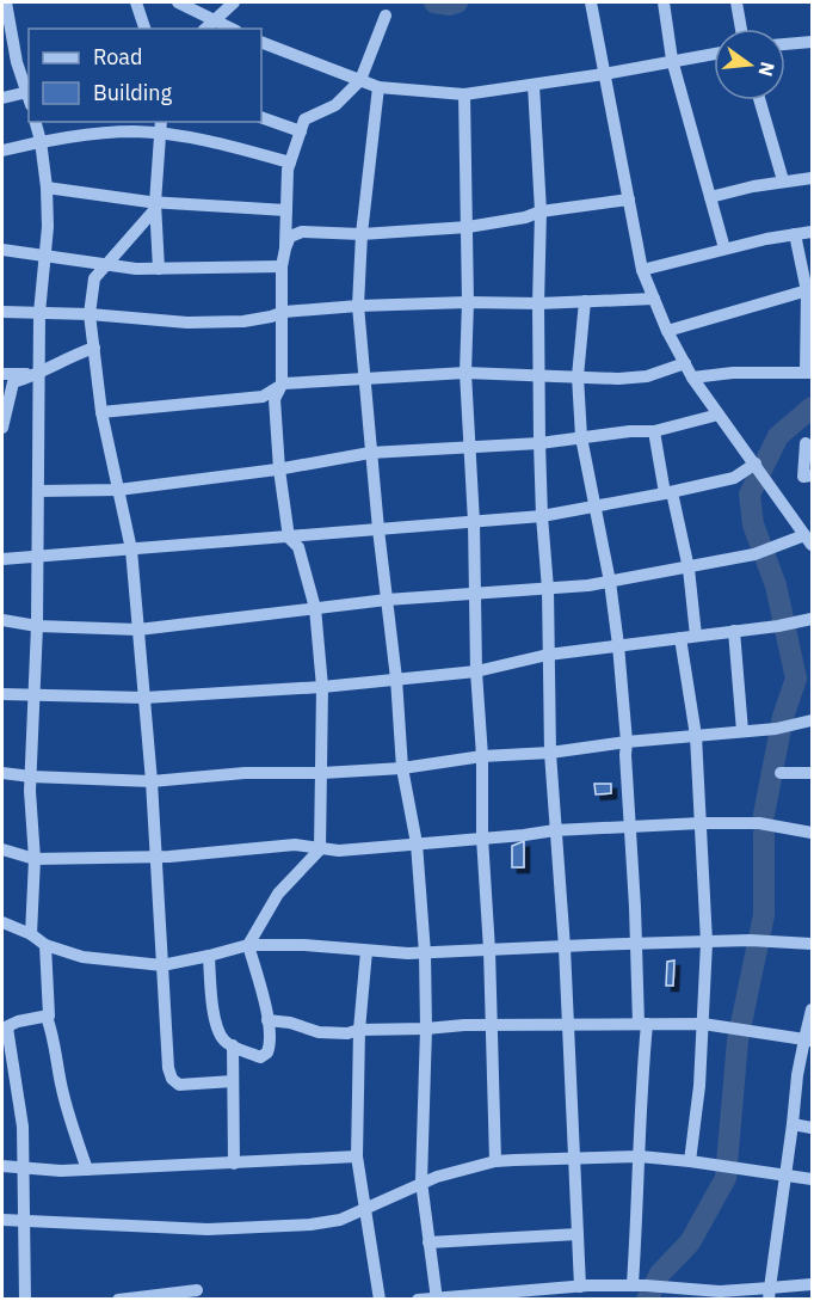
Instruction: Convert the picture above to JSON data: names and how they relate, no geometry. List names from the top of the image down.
{
  "legend": ["Road", "Building"],
  "north": "right"
}
